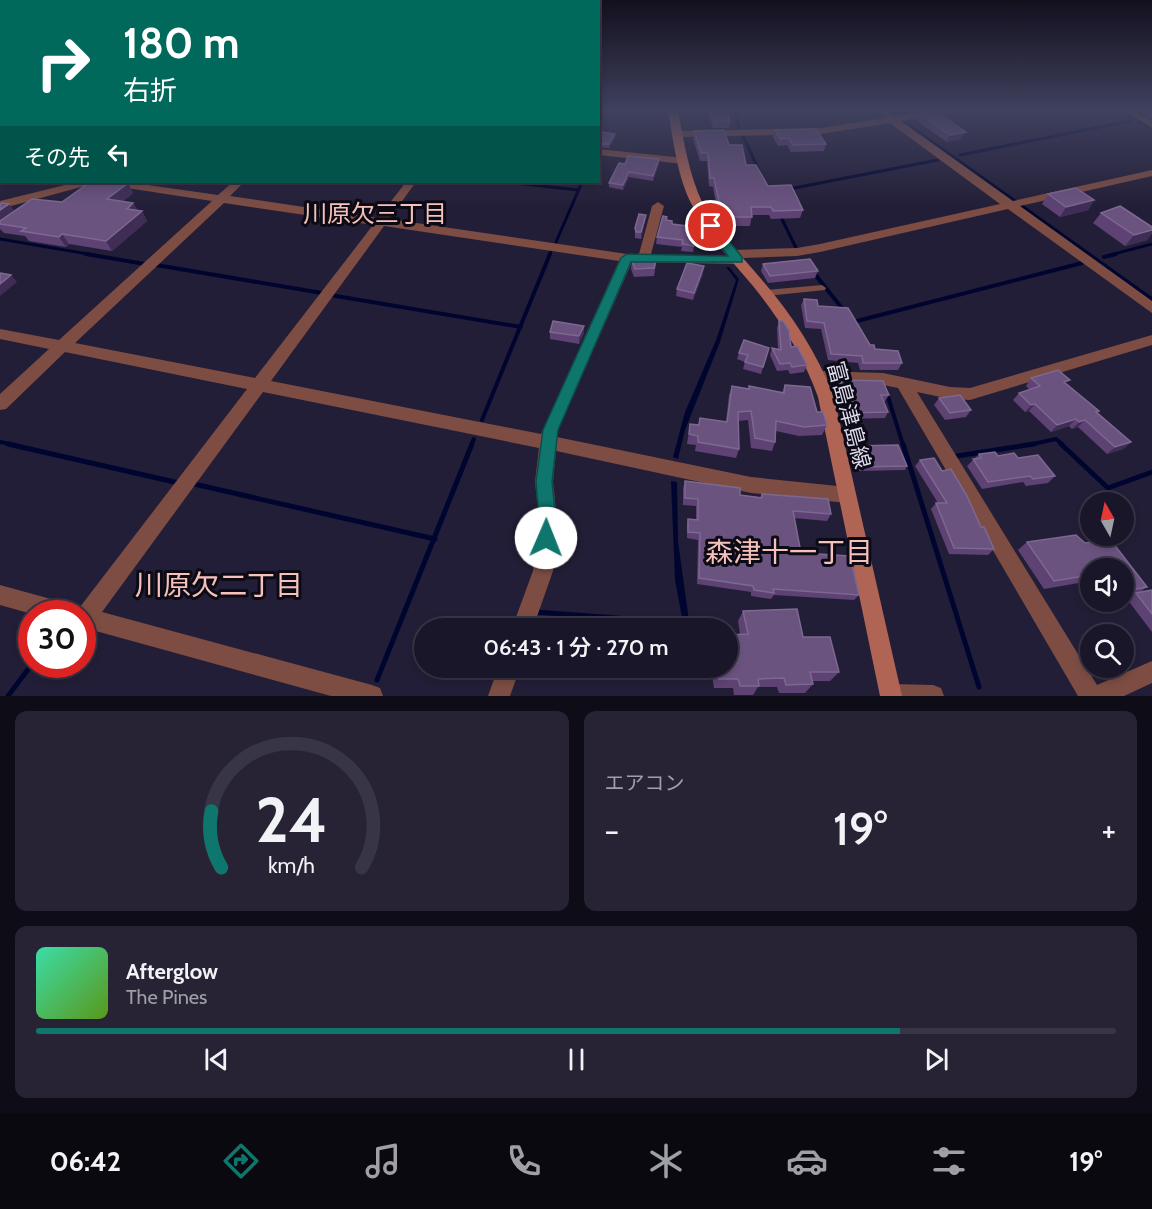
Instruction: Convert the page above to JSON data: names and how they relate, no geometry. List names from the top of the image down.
{
  "streets": {
    "main road": ["富島津島線"]
  },
  "districts": ["川原欠三丁目", "森津十一丁目", "川原欠二丁目"],
  "north": "top",
  "page": {
    "turn": ["180 m", "右折"],
    "then": "その先",
    "limit": "30",
    "trip": "06:43 · 1 分 · 270 m",
    "tile": "エアコン",
    "heat": ["−", "19°", "+"],
    "song": ["Afterglow", "The Pines"],
    "tabs": ["06:42", "19°"],
    "gauge": ["24", "km/h"]
  }
}
